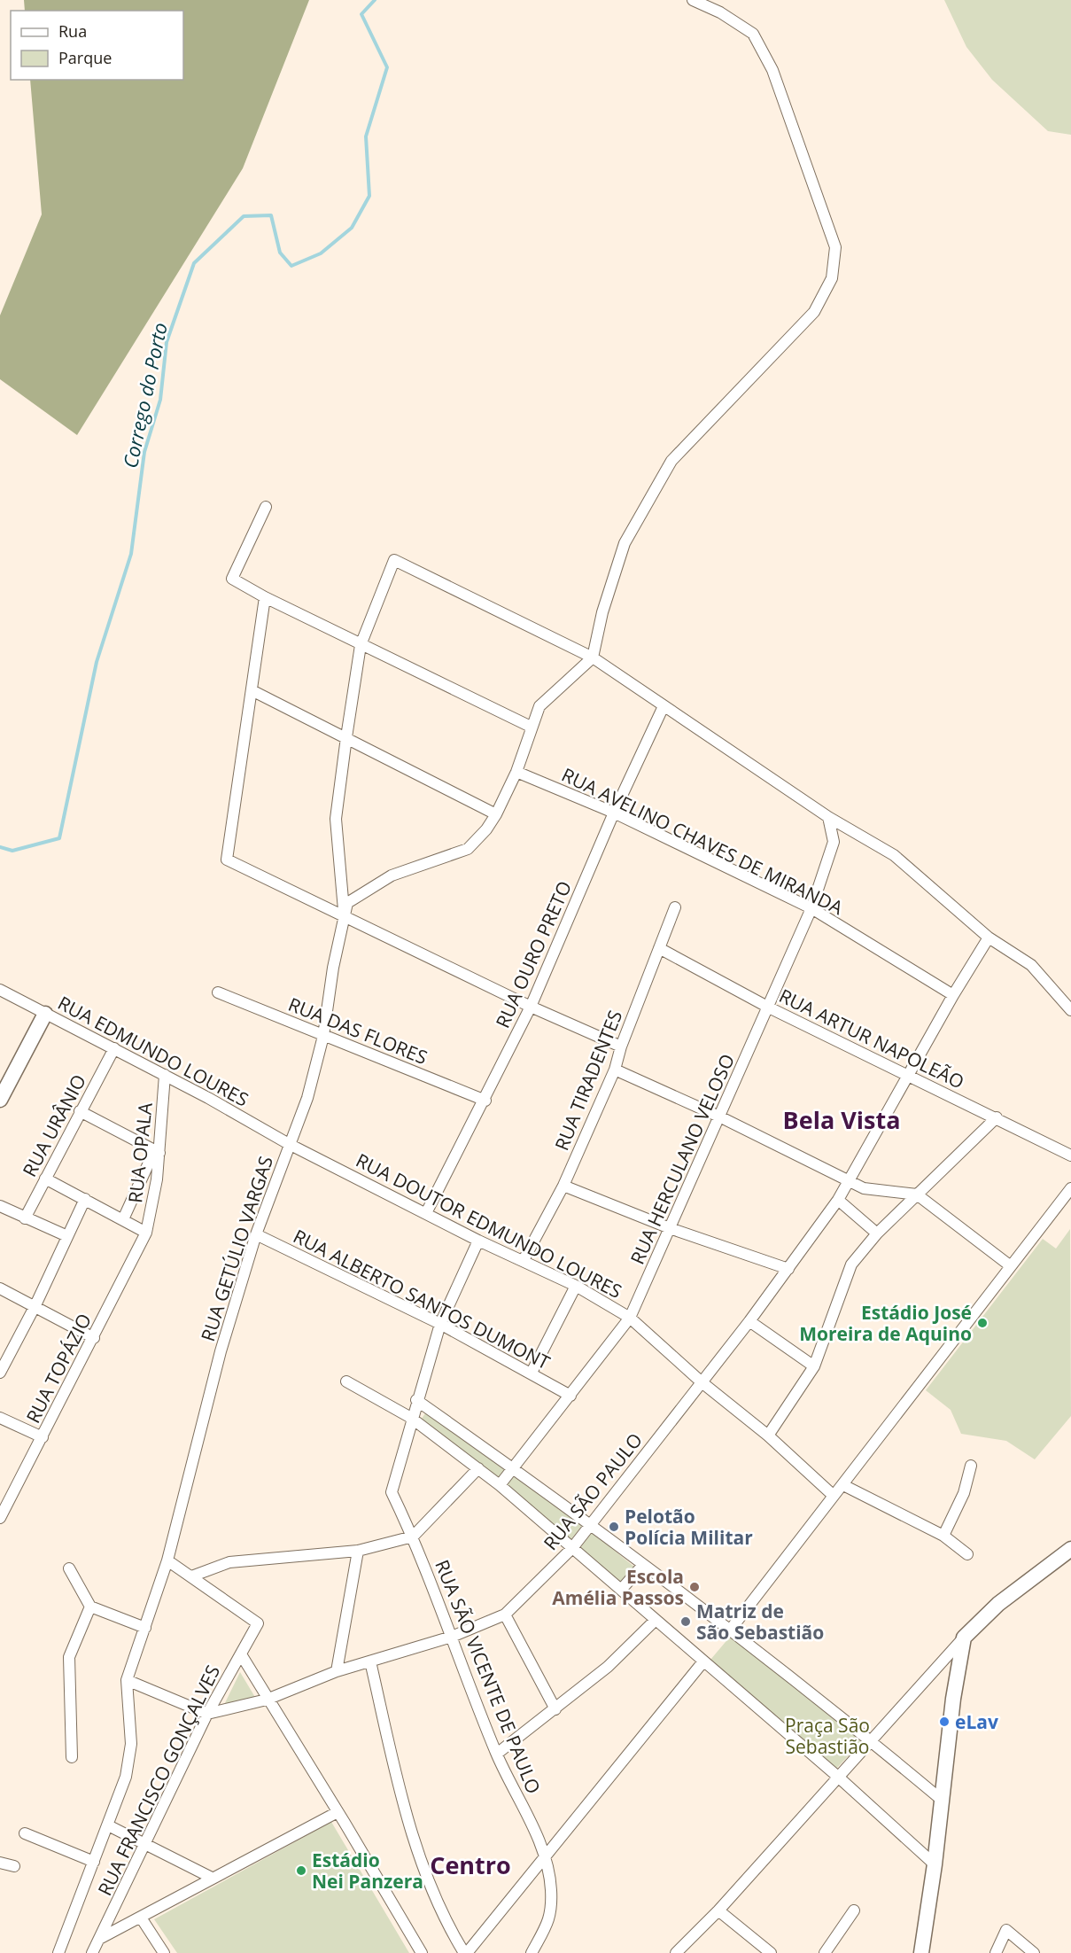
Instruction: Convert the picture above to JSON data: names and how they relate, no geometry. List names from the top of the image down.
{
  "streets": {
    "street": [
      "RUA AVELINO CHAVES DE MIRANDA",
      "RUA OURO PRETO",
      "RUA DAS FLORES",
      "RUA ARTUR NAPOLEÃO",
      "RUA EDMUNDO LOURES",
      "RUA TIRADENTES",
      "RUA URÂNIO",
      "RUA OPALA",
      "RUA HERCULANO VELOSO",
      "RUA DOUTOR EDMUNDO LOURES",
      "RUA GETÚLIO VARGAS",
      "RUA ALBERTO SANTOS DUMONT",
      "RUA TOPÁZIO",
      "RUA SÃO PAULO",
      "RUA SÃO VICENTE DE PAULO",
      "RUA FRANCISCO GONÇALVES"
    ]
  },
  "crossings": [
    ["RUA AVELINO CHAVES DE MIRANDA", "RUA OURO PRETO"],
    ["RUA AVELINO CHAVES DE MIRANDA", "RUA HERCULANO VELOSO"],
    ["RUA AVELINO CHAVES DE MIRANDA", "RUA GETÚLIO VARGAS"],
    ["RUA AVELINO CHAVES DE MIRANDA", "RUA SÃO PAULO"],
    ["RUA OURO PRETO", "RUA DAS FLORES"],
    ["RUA OURO PRETO", "RUA DOUTOR EDMUNDO LOURES"],
    ["RUA DAS FLORES", "RUA GETÚLIO VARGAS"],
    ["RUA ARTUR NAPOLEÃO", "RUA TIRADENTES"],
    ["RUA ARTUR NAPOLEÃO", "RUA HERCULANO VELOSO"],
    ["RUA ARTUR NAPOLEÃO", "RUA SÃO PAULO"],
    ["RUA EDMUNDO LOURES", "RUA URÂNIO"],
    ["RUA EDMUNDO LOURES", "RUA OPALA"],
    ["RUA EDMUNDO LOURES", "RUA DOUTOR EDMUNDO LOURES"],
    ["RUA EDMUNDO LOURES", "RUA GETÚLIO VARGAS"],
    ["RUA TIRADENTES", "RUA DOUTOR EDMUNDO LOURES"],
    ["RUA OPALA", "RUA TOPÁZIO"],
    ["RUA HERCULANO VELOSO", "RUA DOUTOR EDMUNDO LOURES"],
    ["RUA HERCULANO VELOSO", "RUA ALBERTO SANTOS DUMONT"],
    ["RUA DOUTOR EDMUNDO LOURES", "RUA GETÚLIO VARGAS"],
    ["RUA DOUTOR EDMUNDO LOURES", "RUA SÃO PAULO"],
    ["RUA DOUTOR EDMUNDO LOURES", "RUA SÃO VICENTE DE PAULO"],
    ["RUA GETÚLIO VARGAS", "RUA ALBERTO SANTOS DUMONT"],
    ["RUA ALBERTO SANTOS DUMONT", "RUA SÃO VICENTE DE PAULO"],
    ["RUA SÃO PAULO", "RUA SÃO VICENTE DE PAULO"],
    ["RUA SÃO PAULO", "RUA FRANCISCO GONÇALVES"]
  ],
  "districts": ["Bela Vista", "Centro"],
  "water": ["Corrego do Porto"],
  "parks": ["Praça São Sebastião"],
  "places": [
    "Estádio José Moreira de Aquino",
    "Pelotão Polícia Militar",
    "Escola Amélia Passos",
    "Matriz de São Sebastião",
    "eLav",
    "Estádio Nei Panzera"
  ],
  "legend": ["Rua", "Parque"]
}
